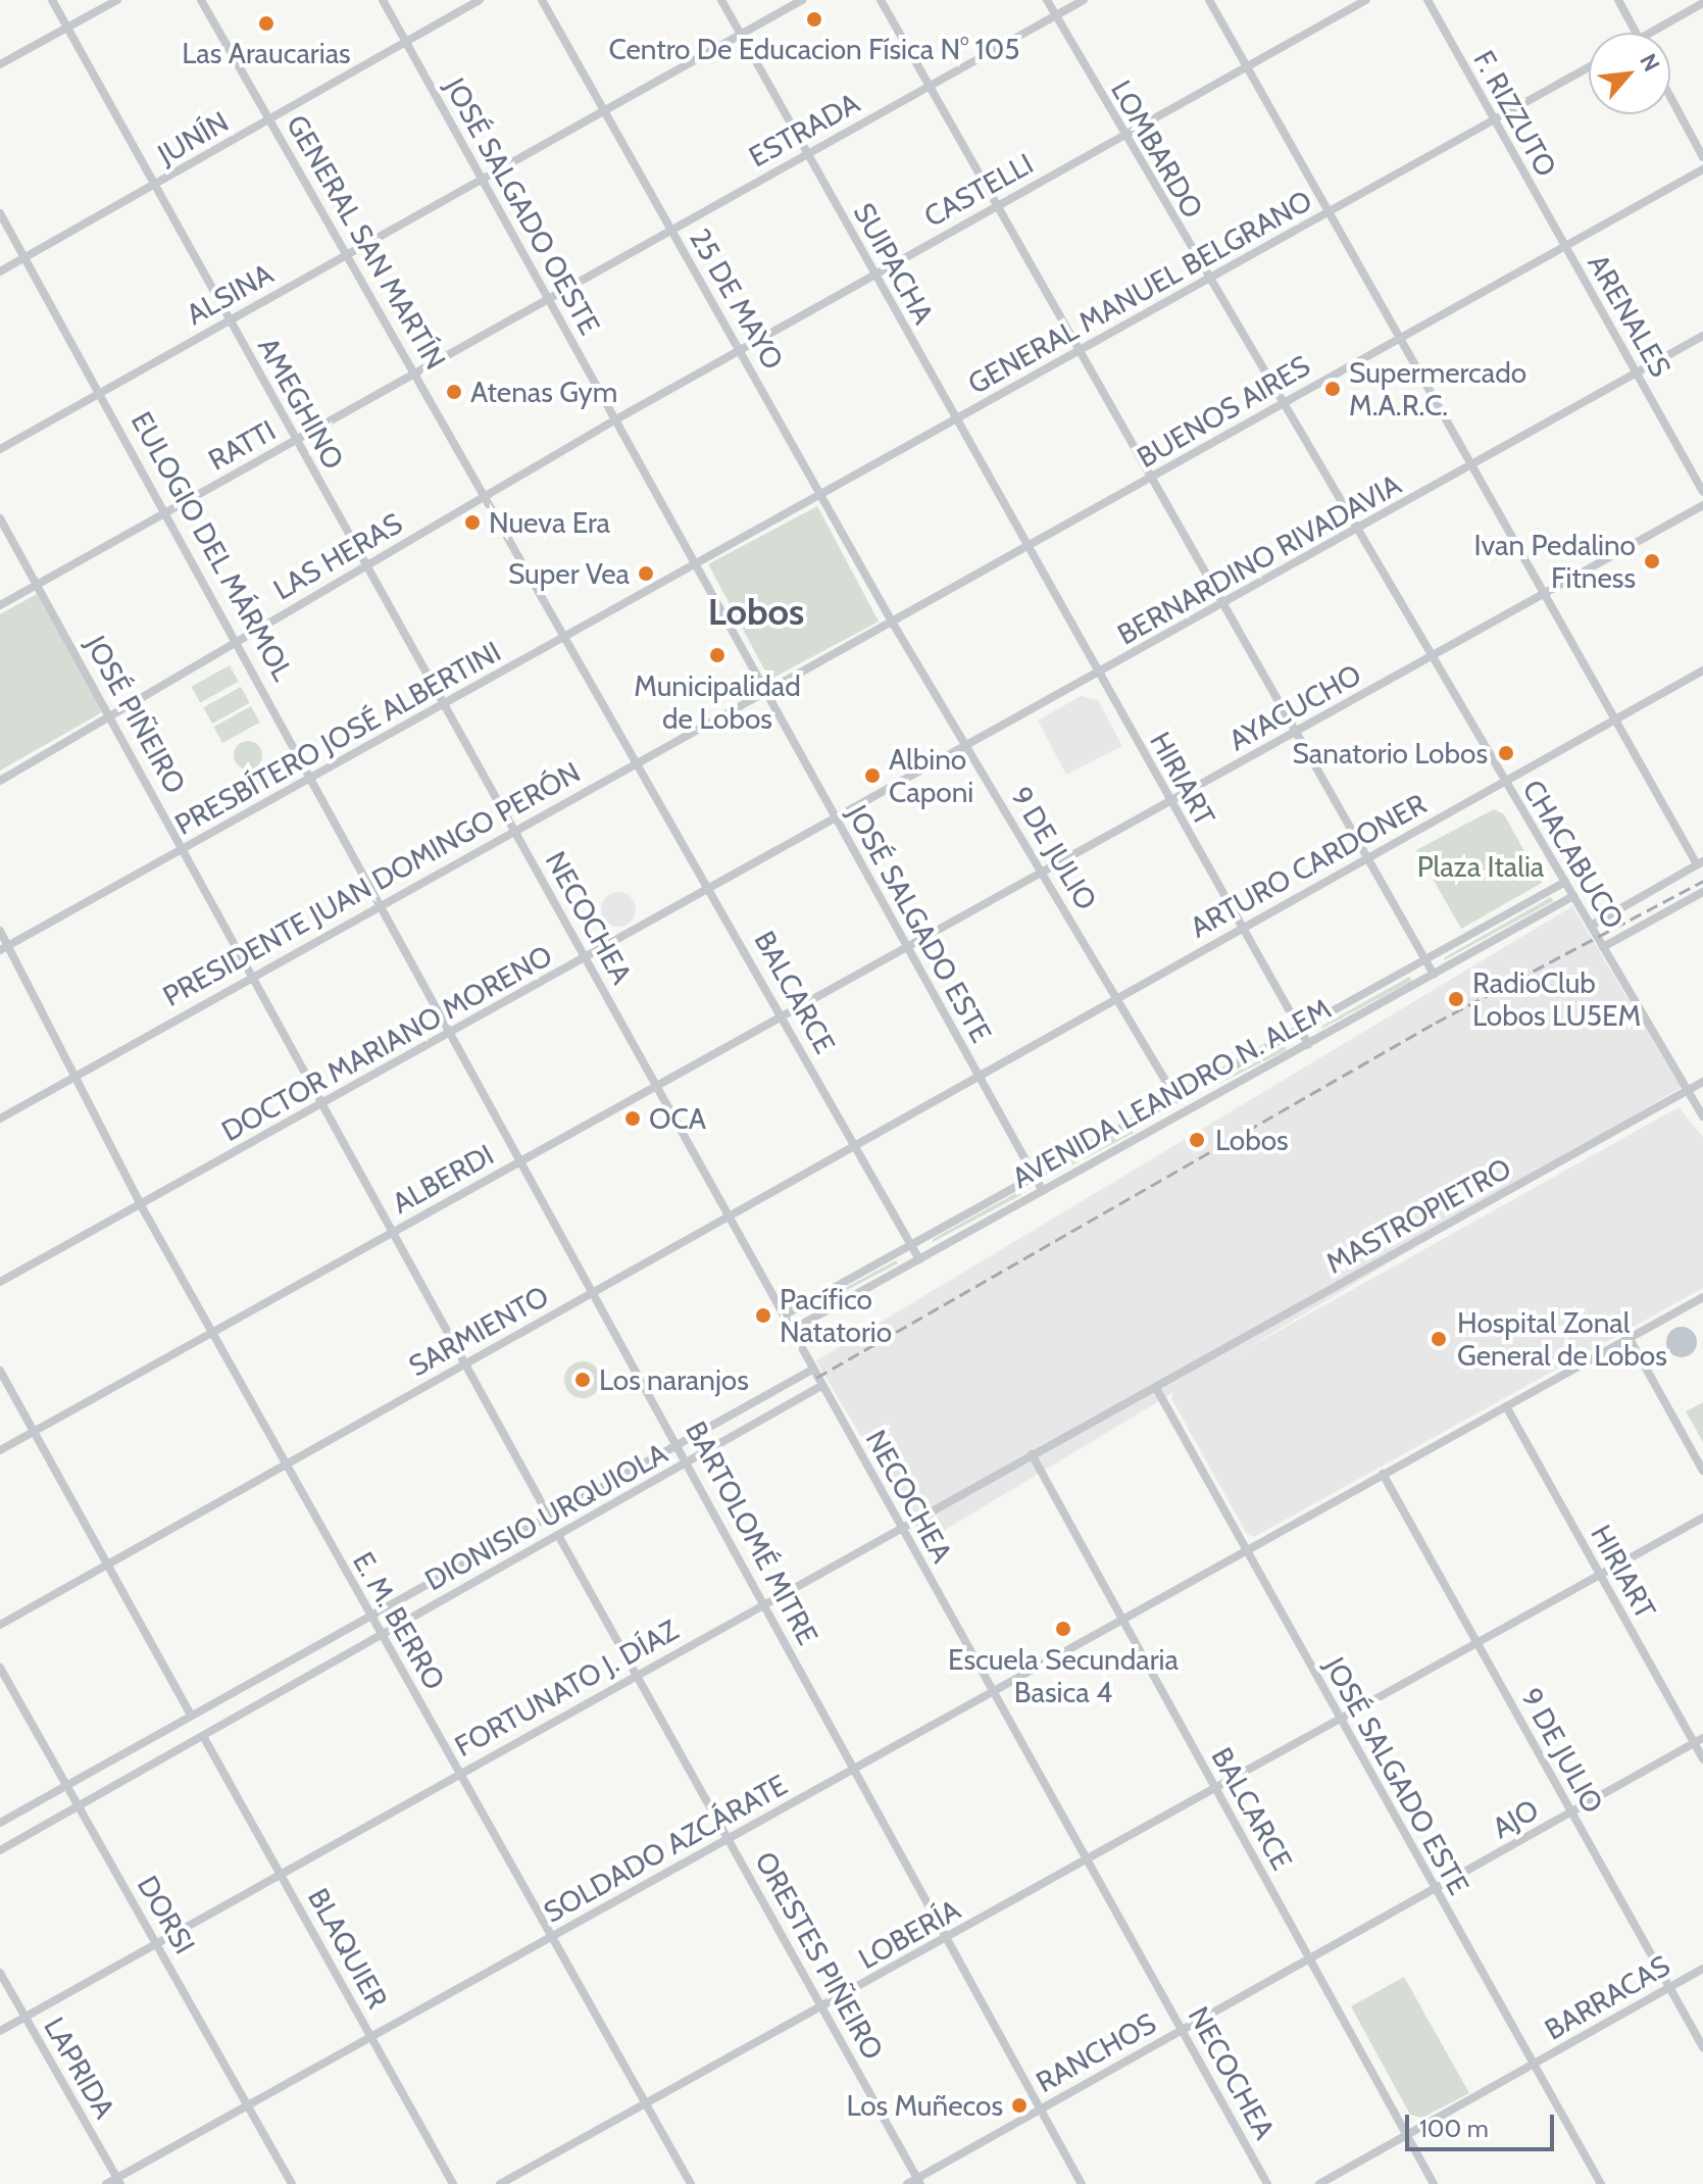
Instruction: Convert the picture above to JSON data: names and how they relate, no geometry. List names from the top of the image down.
{
  "streets": {
    "street": [
      "F. RIZZUTO",
      "ESTRADA",
      "JUNÍN",
      "LOMBARDO",
      "CASTELLI",
      "JOSÉ SALGADO OESTE",
      "GENERAL SAN MARTÍN",
      "SUIPACHA",
      "GENERAL MANUEL BELGRANO",
      "ALSINA",
      "25 DE MAYO",
      "ARENALES",
      "AMEGHINO",
      "BUENOS AIRES",
      "RATTI",
      "EULOGIO DEL MÁRMOL",
      "LAS HERAS",
      "BERNARDINO RIVADAVIA",
      "AYACUCHO",
      "JOSÉ PIÑEIRO",
      "PRESBÍTERO JOSÉ ALBERTINI",
      "HIRIART",
      "9 DE JULIO",
      "CHACABUCO",
      "ARTURO CARDONER",
      "PRESIDENTE JUAN DOMINGO PERÓN",
      "NECOCHEA",
      "JOSÉ SALGADO ESTE",
      "BALCARCE",
      "DOCTOR MARIANO MORENO",
      "AVENIDA LEANDRO N. ALEM",
      "ALBERDI",
      "MASTROPIETRO",
      "SARMIENTO",
      "DIONISIO URQUIOLA",
      "BARTOLOMÉ MITRE",
      "E. M. BERRO",
      "FORTUNATO J. DÍAZ",
      "AJO",
      "SOLDADO AZCÁRATE",
      "DORSI",
      "LOBERÍA",
      "BLAQUIER",
      "ORESTES PIÑEIRO",
      "BARRACAS",
      "RANCHOS",
      "LAPRIDA"
    ]
  },
  "crossings": [
    ["F. RIZZUTO", "GENERAL MANUEL BELGRANO"],
    ["F. RIZZUTO", "ARENALES"],
    ["F. RIZZUTO", "BUENOS AIRES"],
    ["ESTRADA", "LOMBARDO"],
    ["ESTRADA", "JOSÉ SALGADO OESTE"],
    ["ESTRADA", "SUIPACHA"],
    ["ESTRADA", "25 DE MAYO"],
    ["ESTRADA", "RATTI"],
    ["JUNÍN", "JOSÉ SALGADO OESTE"],
    ["JUNÍN", "GENERAL SAN MARTÍN"],
    ["JUNÍN", "AMEGHINO"],
    ["JUNÍN", "EULOGIO DEL MÁRMOL"],
    ["LOMBARDO", "CASTELLI"],
    ["LOMBARDO", "GENERAL MANUEL BELGRANO"],
    ["LOMBARDO", "BUENOS AIRES"],
    ["LOMBARDO", "CHACABUCO"],
    ["CASTELLI", "JOSÉ SALGADO OESTE"],
    ["CASTELLI", "SUIPACHA"],
    ["CASTELLI", "25 DE MAYO"],
    ["CASTELLI", "LAS HERAS"],
    ["JOSÉ SALGADO OESTE", "GENERAL MANUEL BELGRANO"],
    ["JOSÉ SALGADO OESTE", "ALSINA"],
    ["JOSÉ SALGADO OESTE", "BUENOS AIRES"],
    ["JOSÉ SALGADO OESTE", "RATTI"],
    ["JOSÉ SALGADO OESTE", "LAS HERAS"],
    ["JOSÉ SALGADO OESTE", "PRESBÍTERO JOSÉ ALBERTINI"],
    ["JOSÉ SALGADO OESTE", "PRESIDENTE JUAN DOMINGO PERÓN"],
    ["JOSÉ SALGADO OESTE", "JOSÉ SALGADO ESTE"],
    ["GENERAL SAN MARTÍN", "ALSINA"],
    ["GENERAL SAN MARTÍN", "RATTI"],
    ["GENERAL SAN MARTÍN", "LAS HERAS"],
    ["GENERAL SAN MARTÍN", "PRESBÍTERO JOSÉ ALBERTINI"],
    ["GENERAL SAN MARTÍN", "PRESIDENTE JUAN DOMINGO PERÓN"],
    ["GENERAL SAN MARTÍN", "BALCARCE"],
    ["SUIPACHA", "GENERAL MANUEL BELGRANO"],
    ["SUIPACHA", "ALSINA"],
    ["SUIPACHA", "BUENOS AIRES"],
    ["SUIPACHA", "HIRIART"],
    ["GENERAL MANUEL BELGRANO", "25 DE MAYO"],
    ["GENERAL MANUEL BELGRANO", "PRESBÍTERO JOSÉ ALBERTINI"],
    ["ALSINA", "25 DE MAYO"],
    ["ALSINA", "AMEGHINO"],
    ["ALSINA", "EULOGIO DEL MÁRMOL"],
    ["25 DE MAYO", "BUENOS AIRES"],
    ["25 DE MAYO", "9 DE JULIO"],
    ["ARENALES", "BUENOS AIRES"],
    ["ARENALES", "BERNARDINO RIVADAVIA"],
    ["AMEGHINO", "RATTI"],
    ["AMEGHINO", "LAS HERAS"],
    ["AMEGHINO", "PRESBÍTERO JOSÉ ALBERTINI"],
    ["AMEGHINO", "PRESIDENTE JUAN DOMINGO PERÓN"],
    ["AMEGHINO", "NECOCHEA"],
    ["BUENOS AIRES", "HIRIART"],
    ["BUENOS AIRES", "9 DE JULIO"],
    ["BUENOS AIRES", "CHACABUCO"],
    ["BUENOS AIRES", "PRESIDENTE JUAN DOMINGO PERÓN"],
    ["BUENOS AIRES", "JOSÉ SALGADO ESTE"],
    ["RATTI", "EULOGIO DEL MÁRMOL"],
    ["RATTI", "JOSÉ PIÑEIRO"],
    ["EULOGIO DEL MÁRMOL", "LAS HERAS"],
    ["EULOGIO DEL MÁRMOL", "PRESBÍTERO JOSÉ ALBERTINI"],
    ["EULOGIO DEL MÁRMOL", "PRESIDENTE JUAN DOMINGO PERÓN"],
    ["EULOGIO DEL MÁRMOL", "BARTOLOMÉ MITRE"],
    ["LAS HERAS", "JOSÉ PIÑEIRO"],
    ["BERNARDINO RIVADAVIA", "HIRIART"],
    ["BERNARDINO RIVADAVIA", "9 DE JULIO"],
    ["BERNARDINO RIVADAVIA", "CHACABUCO"],
    ["BERNARDINO RIVADAVIA", "JOSÉ SALGADO ESTE"],
    ["BERNARDINO RIVADAVIA", "DOCTOR MARIANO MORENO"],
    ["AYACUCHO", "HIRIART"],
    ["AYACUCHO", "9 DE JULIO"],
    ["AYACUCHO", "CHACABUCO"],
    ["AYACUCHO", "JOSÉ SALGADO ESTE"],
    ["AYACUCHO", "ALBERDI"],
    ["JOSÉ PIÑEIRO", "PRESBÍTERO JOSÉ ALBERTINI"],
    ["JOSÉ PIÑEIRO", "PRESIDENTE JUAN DOMINGO PERÓN"],
    ["PRESBÍTERO JOSÉ ALBERTINI", "E. M. BERRO"],
    ["HIRIART", "ARTURO CARDONER"],
    ["HIRIART", "AVENIDA LEANDRO N. ALEM"],
    ["HIRIART", "AJO"],
    ["HIRIART", "SOLDADO AZCÁRATE"],
    ["HIRIART", "LOBERÍA"],
    ["9 DE JULIO", "ARTURO CARDONER"],
    ["9 DE JULIO", "AVENIDA LEANDRO N. ALEM"],
    ["9 DE JULIO", "AJO"],
    ["9 DE JULIO", "SOLDADO AZCÁRATE"],
    ["9 DE JULIO", "LOBERÍA"],
    ["9 DE JULIO", "BARRACAS"],
    ["CHACABUCO", "ARTURO CARDONER"],
    ["CHACABUCO", "AVENIDA LEANDRO N. ALEM"],
    ["CHACABUCO", "MASTROPIETRO"],
    ["ARTURO CARDONER", "JOSÉ SALGADO ESTE"],
    ["ARTURO CARDONER", "SARMIENTO"],
    ["PRESIDENTE JUAN DOMINGO PERÓN", "NECOCHEA"],
    ["PRESIDENTE JUAN DOMINGO PERÓN", "JOSÉ SALGADO ESTE"],
    ["PRESIDENTE JUAN DOMINGO PERÓN", "BALCARCE"],
    ["PRESIDENTE JUAN DOMINGO PERÓN", "BARTOLOMÉ MITRE"],
    ["PRESIDENTE JUAN DOMINGO PERÓN", "E. M. BERRO"],
    ["NECOCHEA", "DOCTOR MARIANO MORENO"],
    ["NECOCHEA", "AVENIDA LEANDRO N. ALEM"],
    ["NECOCHEA", "ALBERDI"],
    ["NECOCHEA", "SARMIENTO"],
    ["NECOCHEA", "DIONISIO URQUIOLA"],
    ["NECOCHEA", "FORTUNATO J. DÍAZ"],
    ["NECOCHEA", "SOLDADO AZCÁRATE"],
    ["NECOCHEA", "LOBERÍA"],
    ["NECOCHEA", "RANCHOS"],
    ["JOSÉ SALGADO ESTE", "DOCTOR MARIANO MORENO"],
    ["JOSÉ SALGADO ESTE", "AVENIDA LEANDRO N. ALEM"],
    ["JOSÉ SALGADO ESTE", "ALBERDI"],
    ["JOSÉ SALGADO ESTE", "MASTROPIETRO"],
    ["JOSÉ SALGADO ESTE", "SARMIENTO"],
    ["JOSÉ SALGADO ESTE", "FORTUNATO J. DÍAZ"],
    ["JOSÉ SALGADO ESTE", "AJO"],
    ["JOSÉ SALGADO ESTE", "SOLDADO AZCÁRATE"],
    ["JOSÉ SALGADO ESTE", "LOBERÍA"],
    ["JOSÉ SALGADO ESTE", "BARRACAS"],
    ["JOSÉ SALGADO ESTE", "RANCHOS"],
    ["BALCARCE", "DOCTOR MARIANO MORENO"],
    ["BALCARCE", "AVENIDA LEANDRO N. ALEM"],
    ["BALCARCE", "ALBERDI"],
    ["BALCARCE", "SARMIENTO"],
    ["BALCARCE", "FORTUNATO J. DÍAZ"],
    ["BALCARCE", "SOLDADO AZCÁRATE"],
    ["BALCARCE", "LOBERÍA"],
    ["BALCARCE", "BARRACAS"],
    ["BALCARCE", "RANCHOS"],
    ["DOCTOR MARIANO MORENO", "BARTOLOMÉ MITRE"],
    ["DOCTOR MARIANO MORENO", "E. M. BERRO"],
    ["ALBERDI", "BARTOLOMÉ MITRE"],
    ["ALBERDI", "E. M. BERRO"],
    ["MASTROPIETRO", "FORTUNATO J. DÍAZ"],
    ["SARMIENTO", "BARTOLOMÉ MITRE"],
    ["SARMIENTO", "E. M. BERRO"],
    ["DIONISIO URQUIOLA", "BARTOLOMÉ MITRE"],
    ["DIONISIO URQUIOLA", "E. M. BERRO"],
    ["DIONISIO URQUIOLA", "DORSI"],
    ["DIONISIO URQUIOLA", "BLAQUIER"],
    ["DIONISIO URQUIOLA", "ORESTES PIÑEIRO"],
    ["BARTOLOMÉ MITRE", "FORTUNATO J. DÍAZ"],
    ["BARTOLOMÉ MITRE", "SOLDADO AZCÁRATE"],
    ["BARTOLOMÉ MITRE", "LOBERÍA"],
    ["BARTOLOMÉ MITRE", "RANCHOS"],
    ["E. M. BERRO", "FORTUNATO J. DÍAZ"],
    ["E. M. BERRO", "SOLDADO AZCÁRATE"],
    ["E. M. BERRO", "LOBERÍA"],
    ["FORTUNATO J. DÍAZ", "DORSI"],
    ["FORTUNATO J. DÍAZ", "BLAQUIER"],
    ["FORTUNATO J. DÍAZ", "ORESTES PIÑEIRO"],
    ["FORTUNATO J. DÍAZ", "LAPRIDA"],
    ["AJO", "RANCHOS"],
    ["SOLDADO AZCÁRATE", "DORSI"],
    ["SOLDADO AZCÁRATE", "BLAQUIER"],
    ["SOLDADO AZCÁRATE", "ORESTES PIÑEIRO"],
    ["SOLDADO AZCÁRATE", "LAPRIDA"],
    ["LOBERÍA", "ORESTES PIÑEIRO"],
    ["ORESTES PIÑEIRO", "RANCHOS"]
  ],
  "districts": ["Lobos"],
  "parks": ["Plaza Italia"],
  "places": [
    "Centro De Educacion Física N° 105",
    "Las Araucarias",
    "Supermercado M.A.R.C.",
    "Atenas Gym",
    "Nueva Era",
    "Ivan Pedalino Fitness",
    "Super Vea",
    "Municipalidad de Lobos",
    "Sanatorio Lobos",
    "Albino Caponi",
    "RadioClub Lobos LU5EM",
    "OCA",
    "Lobos",
    "Pacífico Natatorio",
    "Hospital Zonal General de Lobos",
    "Los naranjos",
    "Escuela Secundaria Basica 4",
    "Los Muñecos"
  ],
  "scale_bar": "100 m",
  "north": "top right"
}
